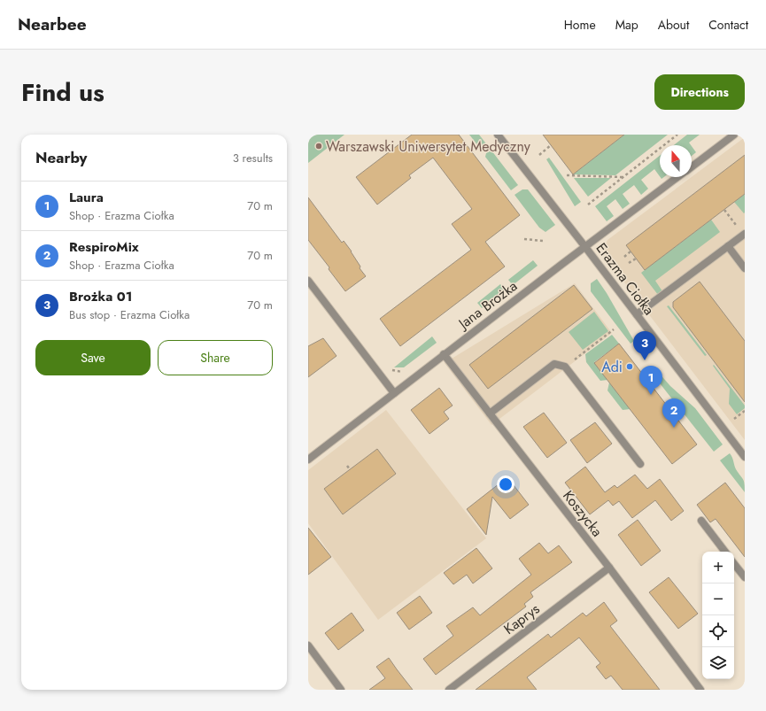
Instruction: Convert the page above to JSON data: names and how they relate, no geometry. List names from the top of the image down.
{
  "streets": {
    "street": [
      "Erazma Ciołka",
      "Jana Brożka",
      "Koszycka",
      "Kaprys"
    ]
  },
  "crossings": [
    ["Erazma Ciołka", "Jana Brożka"],
    ["Jana Brożka", "Koszycka"],
    ["Koszycka", "Kaprys"]
  ],
  "places": ["Warszawski Uniwersytet Medyczny", "Adi"],
  "north": "top",
  "page": {
    "header": "Nearbee",
    "nav": [
      "Home",
      "Map",
      "About",
      "Contact"
    ],
    "title": "Find us",
    "buttons": [
      "Directions",
      ["Save", "Share"]
    ],
    "heading": ["Nearby", "3 results"],
    "list": [
      {
        "mark": "1",
        "name": "Laura",
        "note": "Shop · Erazma Ciołka",
        "value": "70 m"
      },
      {
        "mark": "2",
        "name": "RespiroMix",
        "note": "Shop · Erazma Ciołka",
        "value": "70 m"
      },
      {
        "mark": "3",
        "name": "Brożka 01",
        "note": "Bus stop · Erazma Ciołka",
        "value": "70 m"
      }
    ],
    "pins": ["3", "1", "2"],
    "map_buttons": ["+", "−"]
  }
}
